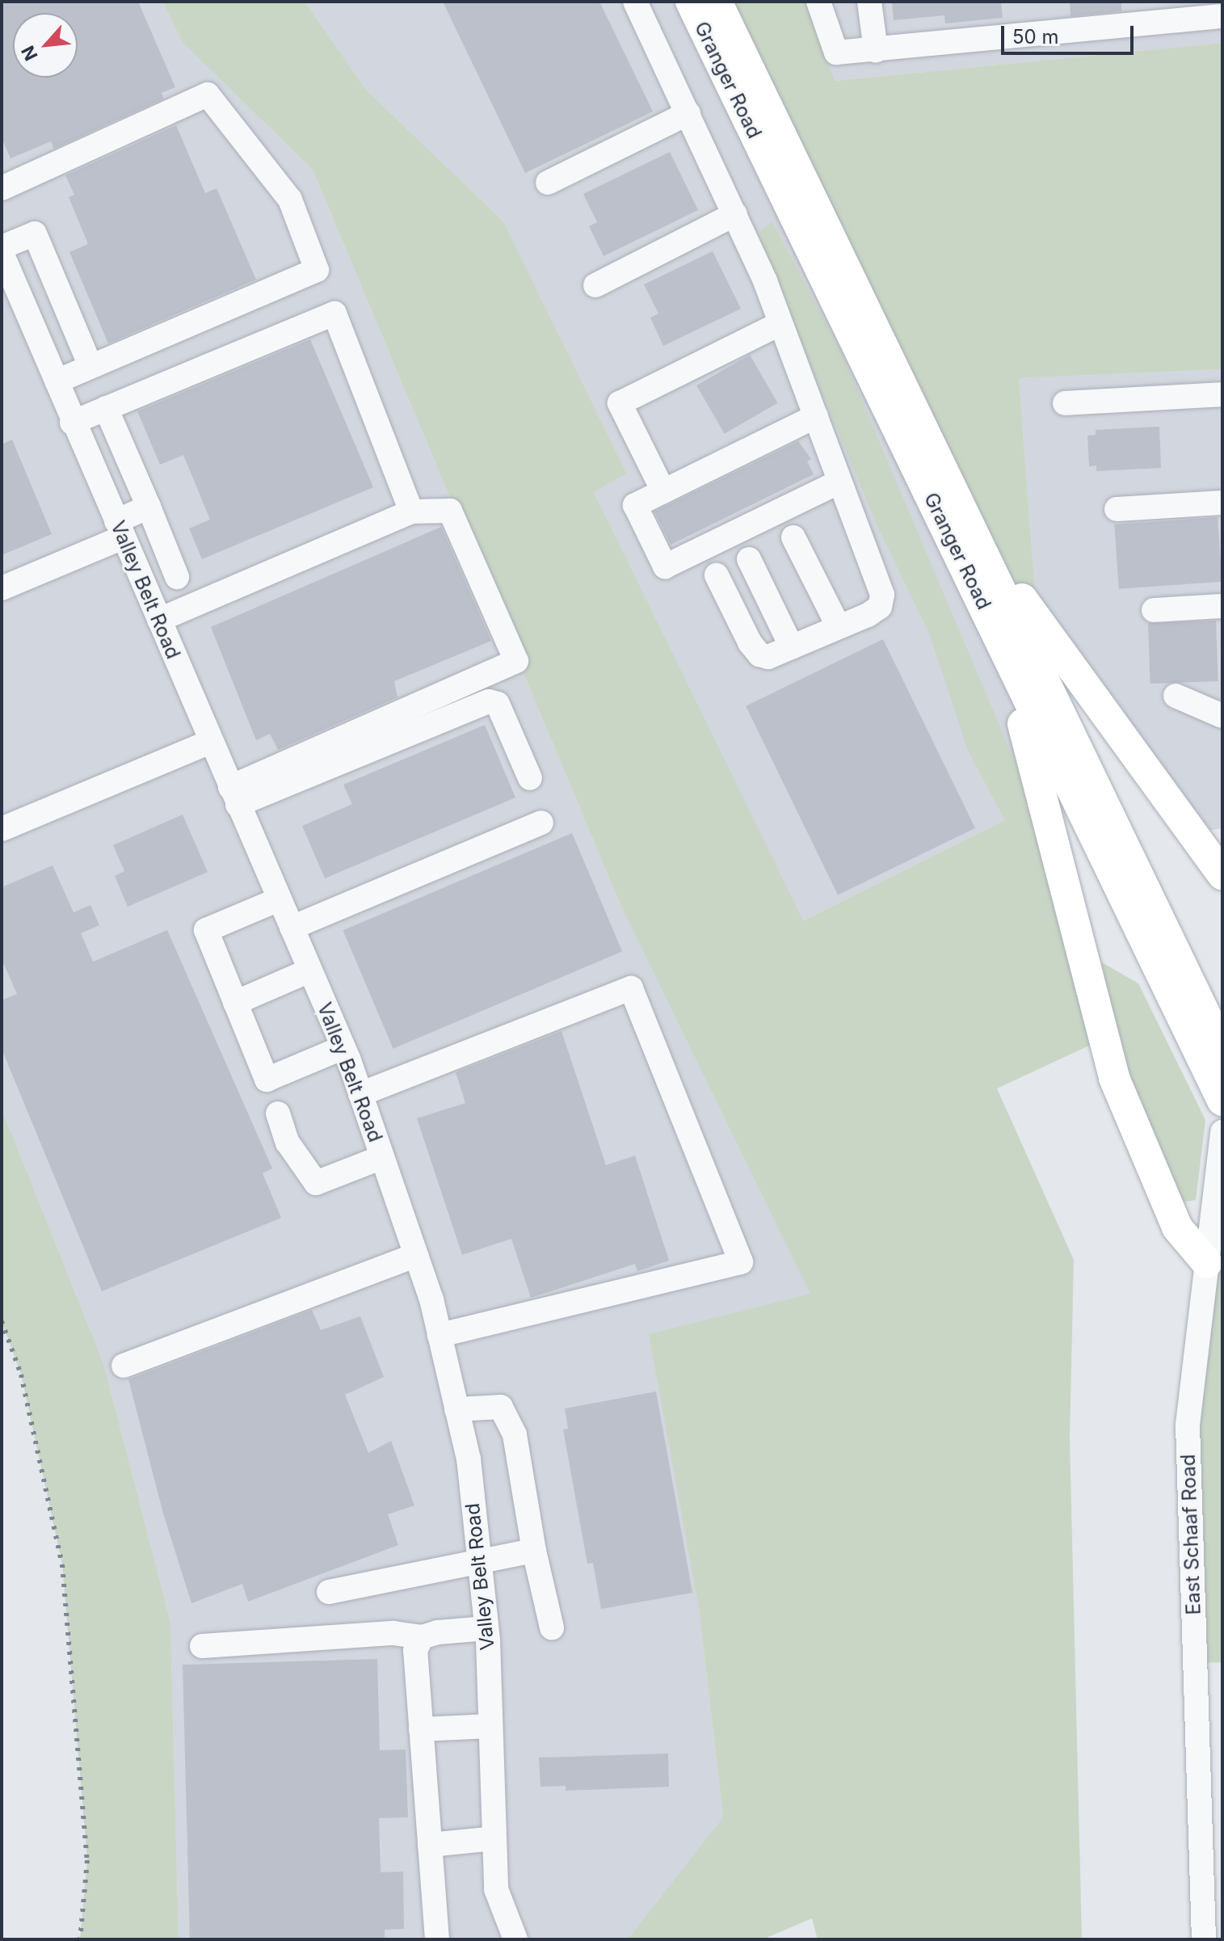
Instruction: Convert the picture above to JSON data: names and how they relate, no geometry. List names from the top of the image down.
{
  "streets": {
    "main road": ["Granger Road"],
    "street": ["Valley Belt Road", "East Schaaf Road"]
  },
  "scale_bar": "50 m",
  "north": "bottom left"
}
